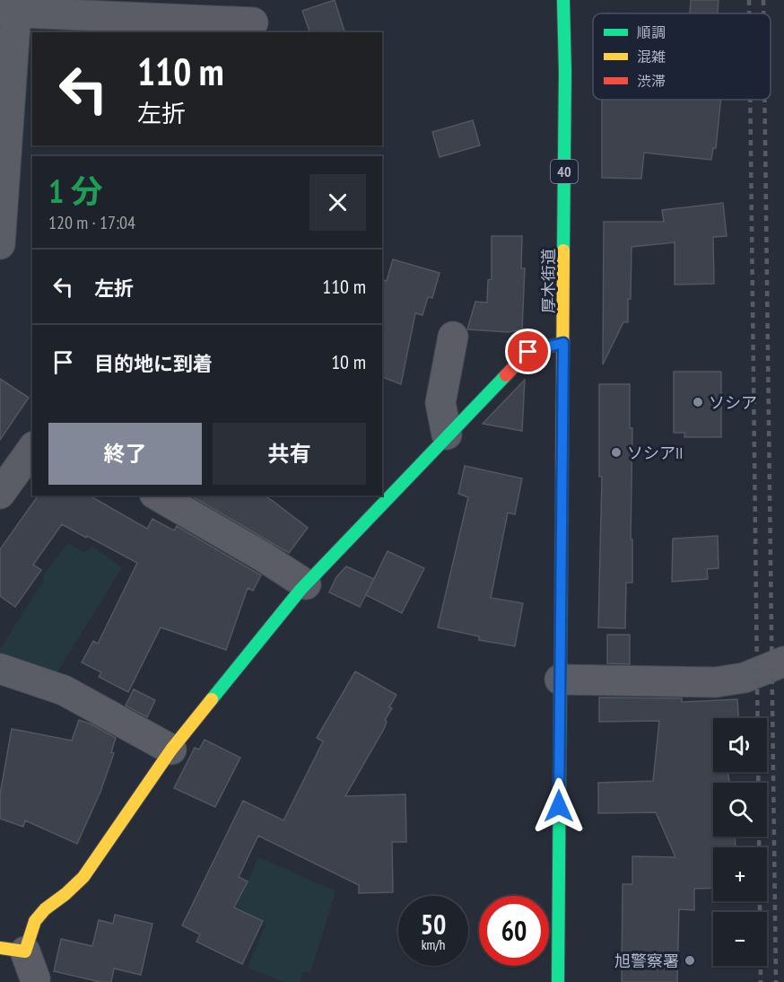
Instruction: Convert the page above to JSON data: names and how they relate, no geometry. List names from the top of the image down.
{
  "streets": {
    "main road": ["40", "厚木街道"]
  },
  "places": ["ソシア", "ソシアII", "旭警察署"],
  "legend": ["順調", "混雑", "渋滞"],
  "page": {
    "turn": ["110 m", "左折"],
    "heading": ["1 分", "120 m · 17:04"],
    "list": [
      {
        "name": "左折",
        "value": "110 m"
      },
      {
        "name": "目的地に到着",
        "value": "10 m"
      }
    ],
    "buttons": ["終了", "共有"],
    "map_buttons": ["+", "−"],
    "speed": "50 km/h",
    "limit": "60"
  }
}
